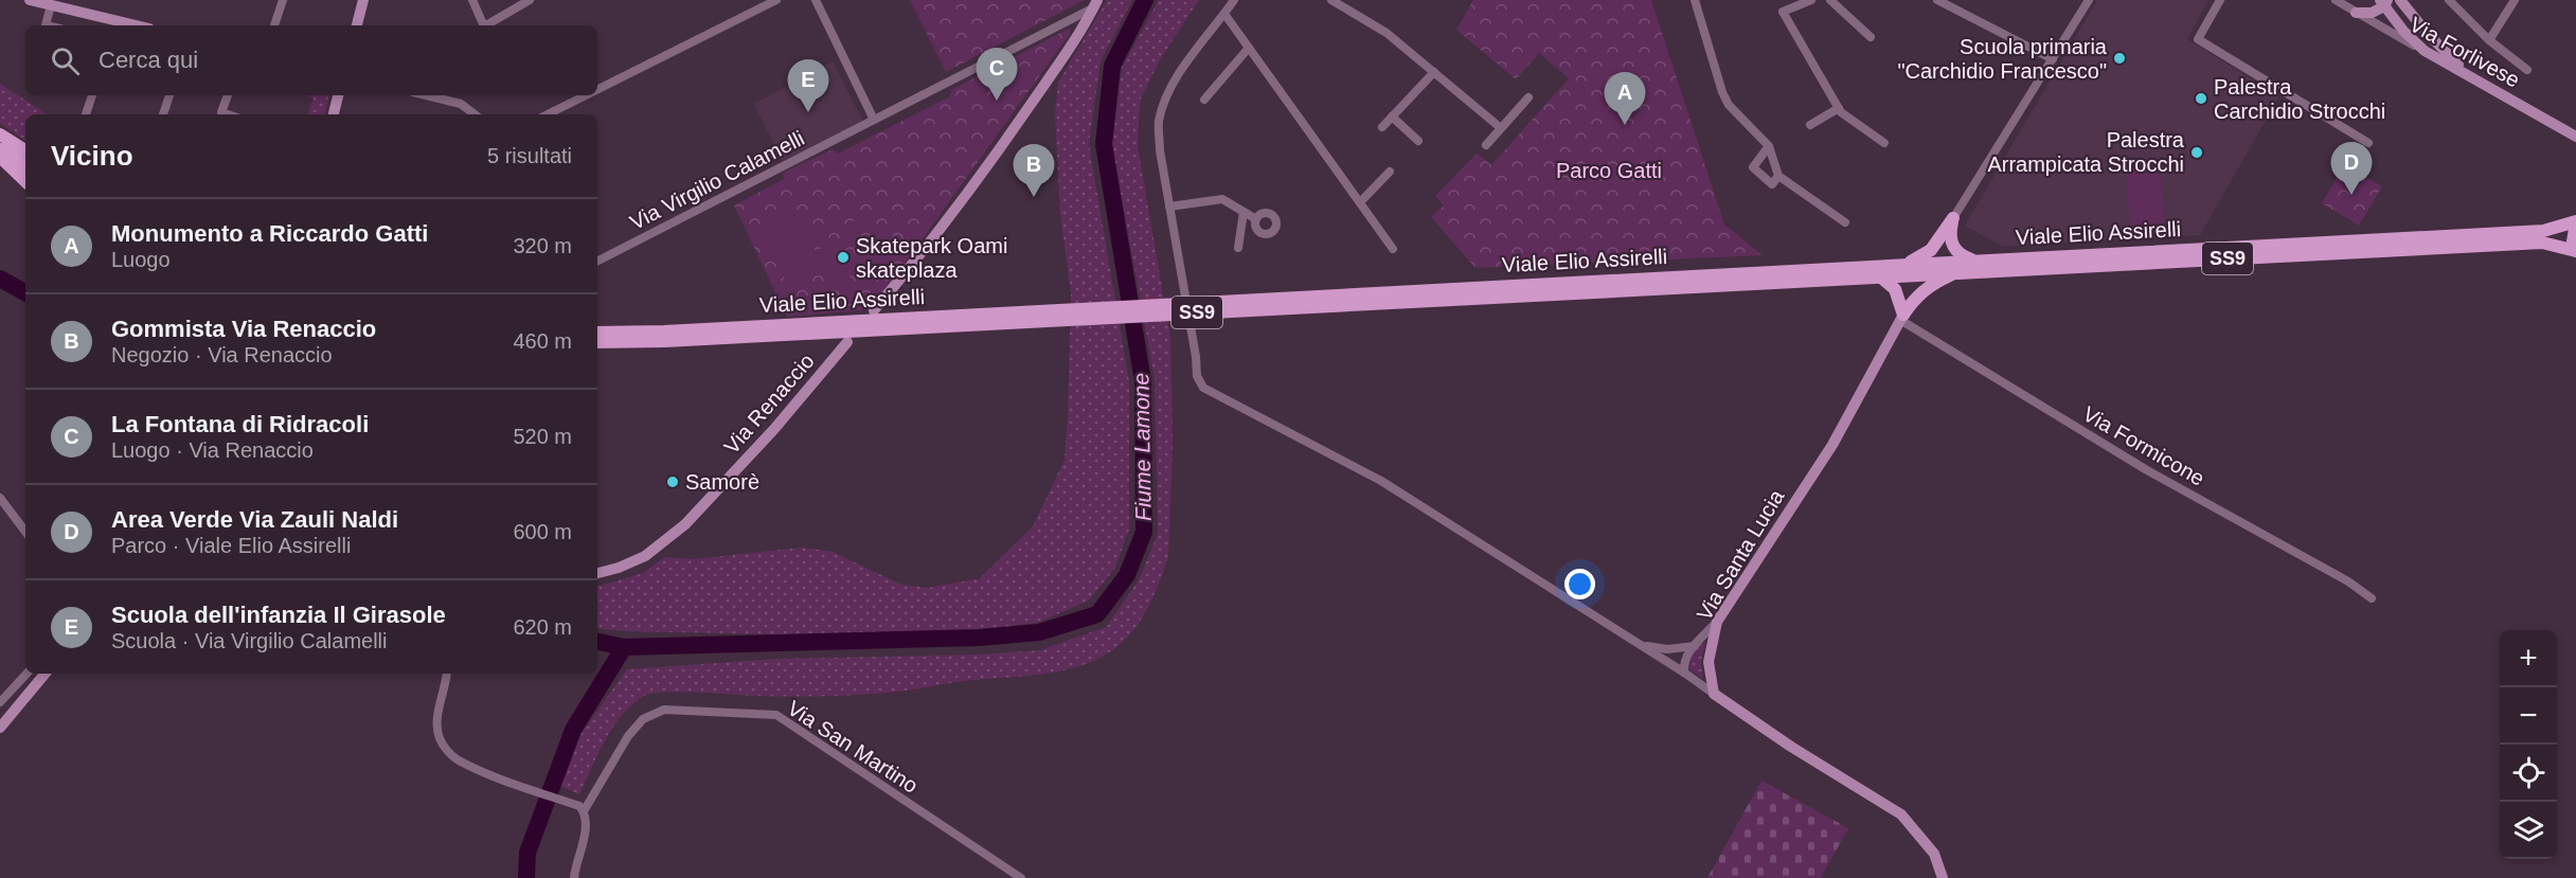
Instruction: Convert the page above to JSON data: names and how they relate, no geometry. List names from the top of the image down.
{
  "streets": {
    "main road": ["Viale Elio Assirelli", "SS9"],
    "street": [
      "Via Forlivese",
      "Via Virgilio Calamelli",
      "Via Renaccio",
      "Via Formicone",
      "Via Santa Lucia",
      "Via San Martino"
    ]
  },
  "crossings": [
    ["Viale Elio Assirelli", "SS9"],
    ["Via Formicone", "Via Santa Lucia"]
  ],
  "water": ["Fiume Lamone"],
  "parks": ["Parco Gatti"],
  "places": [
    "Scuola primaria \"Carchidio Francesco\"",
    "Palestra Carchidio Strocchi",
    "Palestra Arrampicata Strocchi",
    "Skatepark Oami skateplaza",
    "Samorè"
  ],
  "page": {
    "search": "Cerca qui",
    "pins": [
      "C",
      "E",
      "A",
      "D",
      "B"
    ],
    "heading": ["Vicino", "5 risultati"],
    "list": [
      {
        "mark": "A",
        "name": "Monumento a Riccardo Gatti",
        "note": "Luogo",
        "value": "320 m"
      },
      {
        "mark": "B",
        "name": "Gommista Via Renaccio",
        "note": "Negozio · Via Renaccio",
        "value": "460 m"
      },
      {
        "mark": "C",
        "name": "La Fontana di Ridracoli",
        "note": "Luogo · Via Renaccio",
        "value": "520 m"
      },
      {
        "mark": "D",
        "name": "Area Verde Via Zauli Naldi",
        "note": "Parco · Viale Elio Assirelli",
        "value": "600 m"
      },
      {
        "mark": "E",
        "name": "Scuola dell'infanzia Il Girasole",
        "note": "Scuola · Via Virgilio Calamelli",
        "value": "620 m"
      }
    ],
    "map_buttons": ["+", "−"]
  }
}
